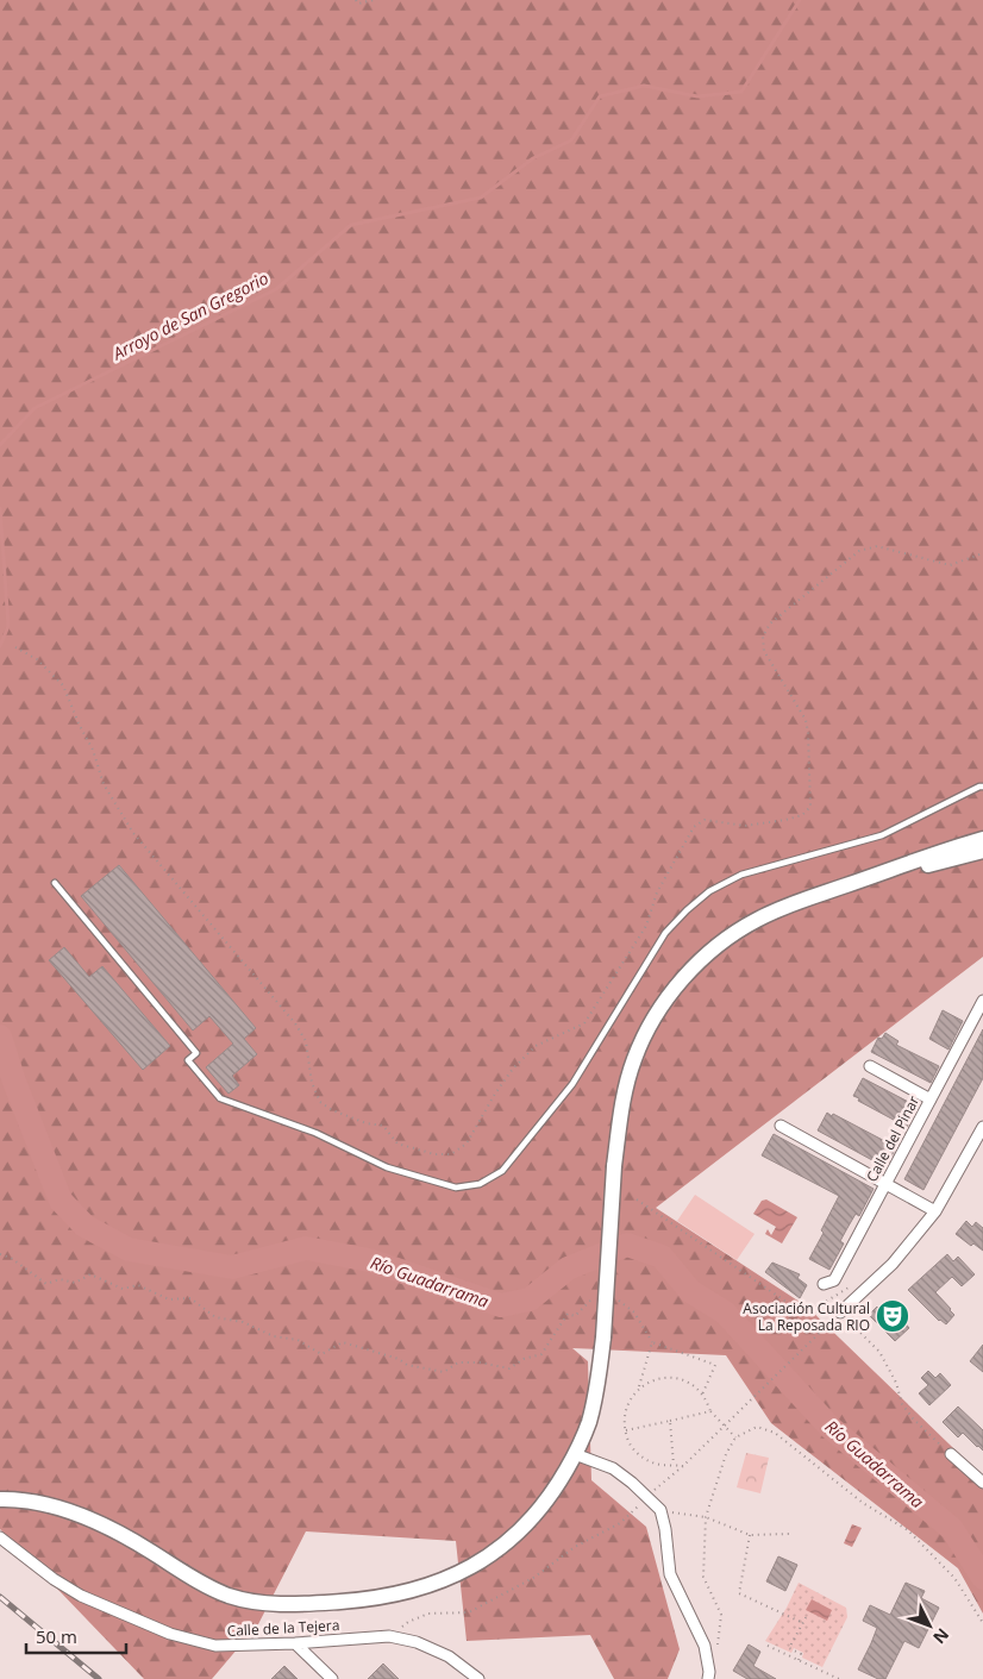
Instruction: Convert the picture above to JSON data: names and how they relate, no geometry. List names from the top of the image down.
{
  "streets": {
    "street": ["Calle del Pinar", "Calle de la Tejera"]
  },
  "water": ["Arroyo de San Gregorio", "Río Guadarrama"],
  "places": {
    "theatre": ["Asociación Cultural La Reposada RIO"]
  },
  "scale_bar": "50 m",
  "north": "bottom right"
}
